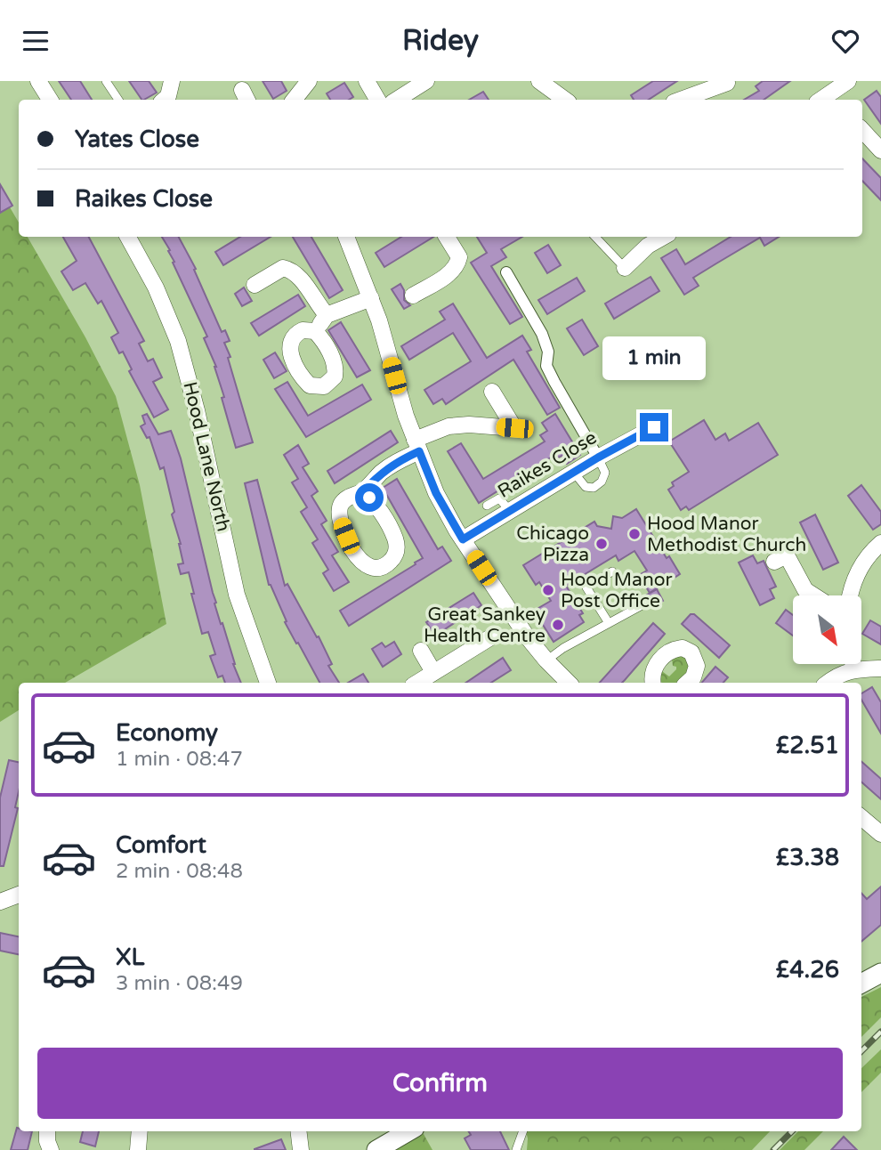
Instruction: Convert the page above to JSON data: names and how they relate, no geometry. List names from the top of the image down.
{
  "streets": {
    "street": ["Hood Lane North", "Raikes Close"]
  },
  "places": [
    "Hood Manor Methodist Church",
    "Chicago Pizza",
    "Hood Manor Post Office",
    "Great Sankey Health Centre"
  ],
  "north": "bottom right",
  "page": {
    "header": "Ridey",
    "banner": ["Yates Close", "Raikes Close"],
    "bubble": "1 min",
    "list": [
      {
        "name": "Economy",
        "note": "1 min · 08:47",
        "value": "£2.51"
      },
      {
        "name": "Comfort",
        "note": "2 min · 08:48",
        "value": "£3.38"
      },
      {
        "name": "XL",
        "note": "3 min · 08:49",
        "value": "£4.26"
      }
    ],
    "buttons": "Confirm"
  }
}
